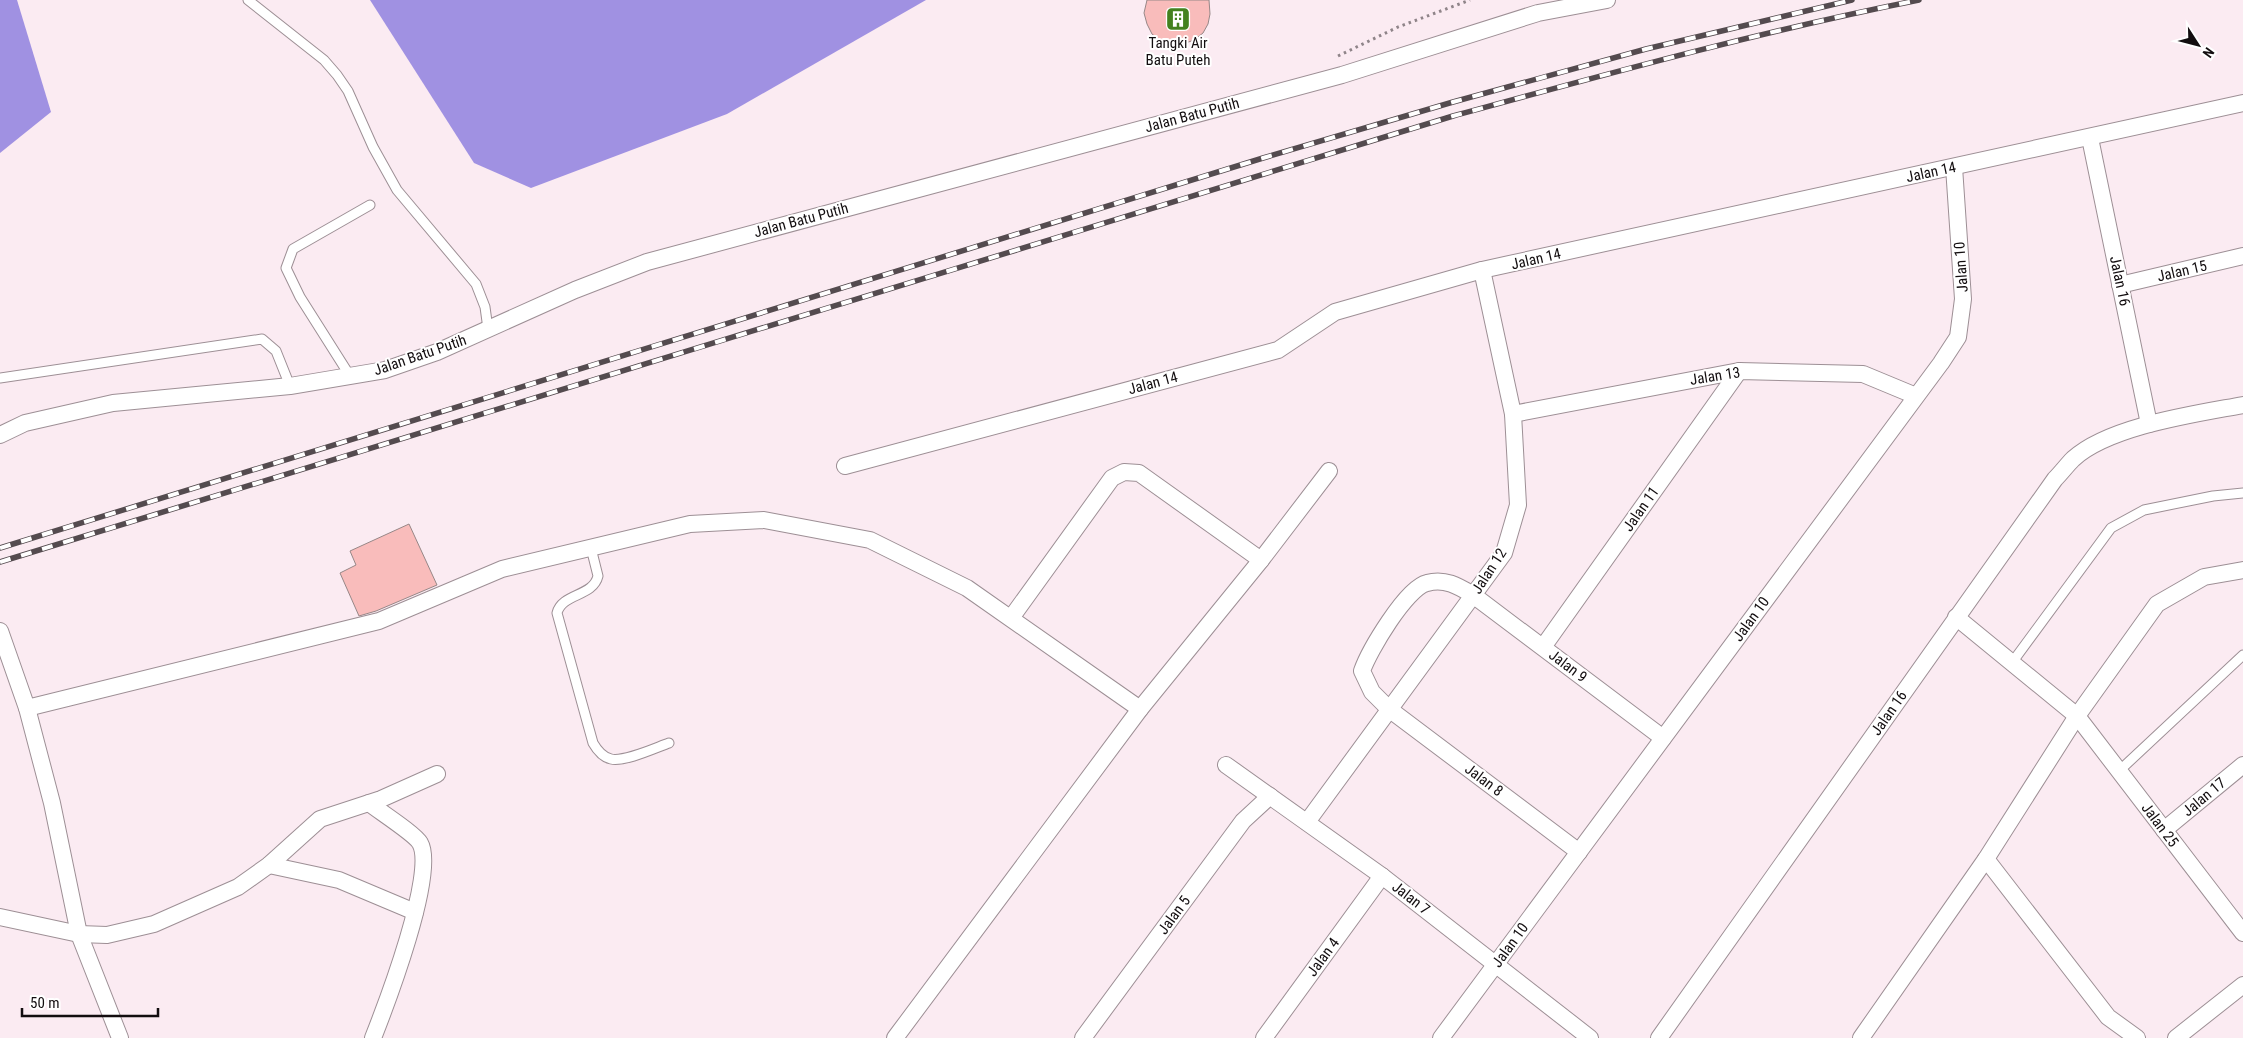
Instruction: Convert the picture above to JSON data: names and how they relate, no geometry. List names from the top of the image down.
{
  "streets": {
    "street": [
      "Jalan Batu Putih",
      "Jalan 14",
      "Jalan 10",
      "Jalan 15",
      "Jalan 16",
      "Jalan 13",
      "Jalan 11",
      "Jalan 12",
      "Jalan 9",
      "Jalan 8",
      "Jalan 17",
      "Jalan 25",
      "Jalan 7",
      "Jalan 5",
      "Jalan 4"
    ]
  },
  "crossings": [
    ["Jalan 14", "Jalan 10"],
    ["Jalan 14", "Jalan 16"],
    ["Jalan 14", "Jalan 12"],
    ["Jalan 10", "Jalan 13"],
    ["Jalan 10", "Jalan 9"],
    ["Jalan 10", "Jalan 8"],
    ["Jalan 10", "Jalan 7"],
    ["Jalan 15", "Jalan 16"],
    ["Jalan 16", "Jalan 25"],
    ["Jalan 13", "Jalan 11"],
    ["Jalan 13", "Jalan 12"],
    ["Jalan 11", "Jalan 9"],
    ["Jalan 12", "Jalan 9"],
    ["Jalan 12", "Jalan 8"],
    ["Jalan 12", "Jalan 7"],
    ["Jalan 9", "Jalan 8"],
    ["Jalan 17", "Jalan 25"],
    ["Jalan 7", "Jalan 5"],
    ["Jalan 7", "Jalan 4"]
  ],
  "places": {
    "building": ["Tangki Air Batu Puteh"]
  },
  "scale_bar": "50 m",
  "north": "bottom right"
}
